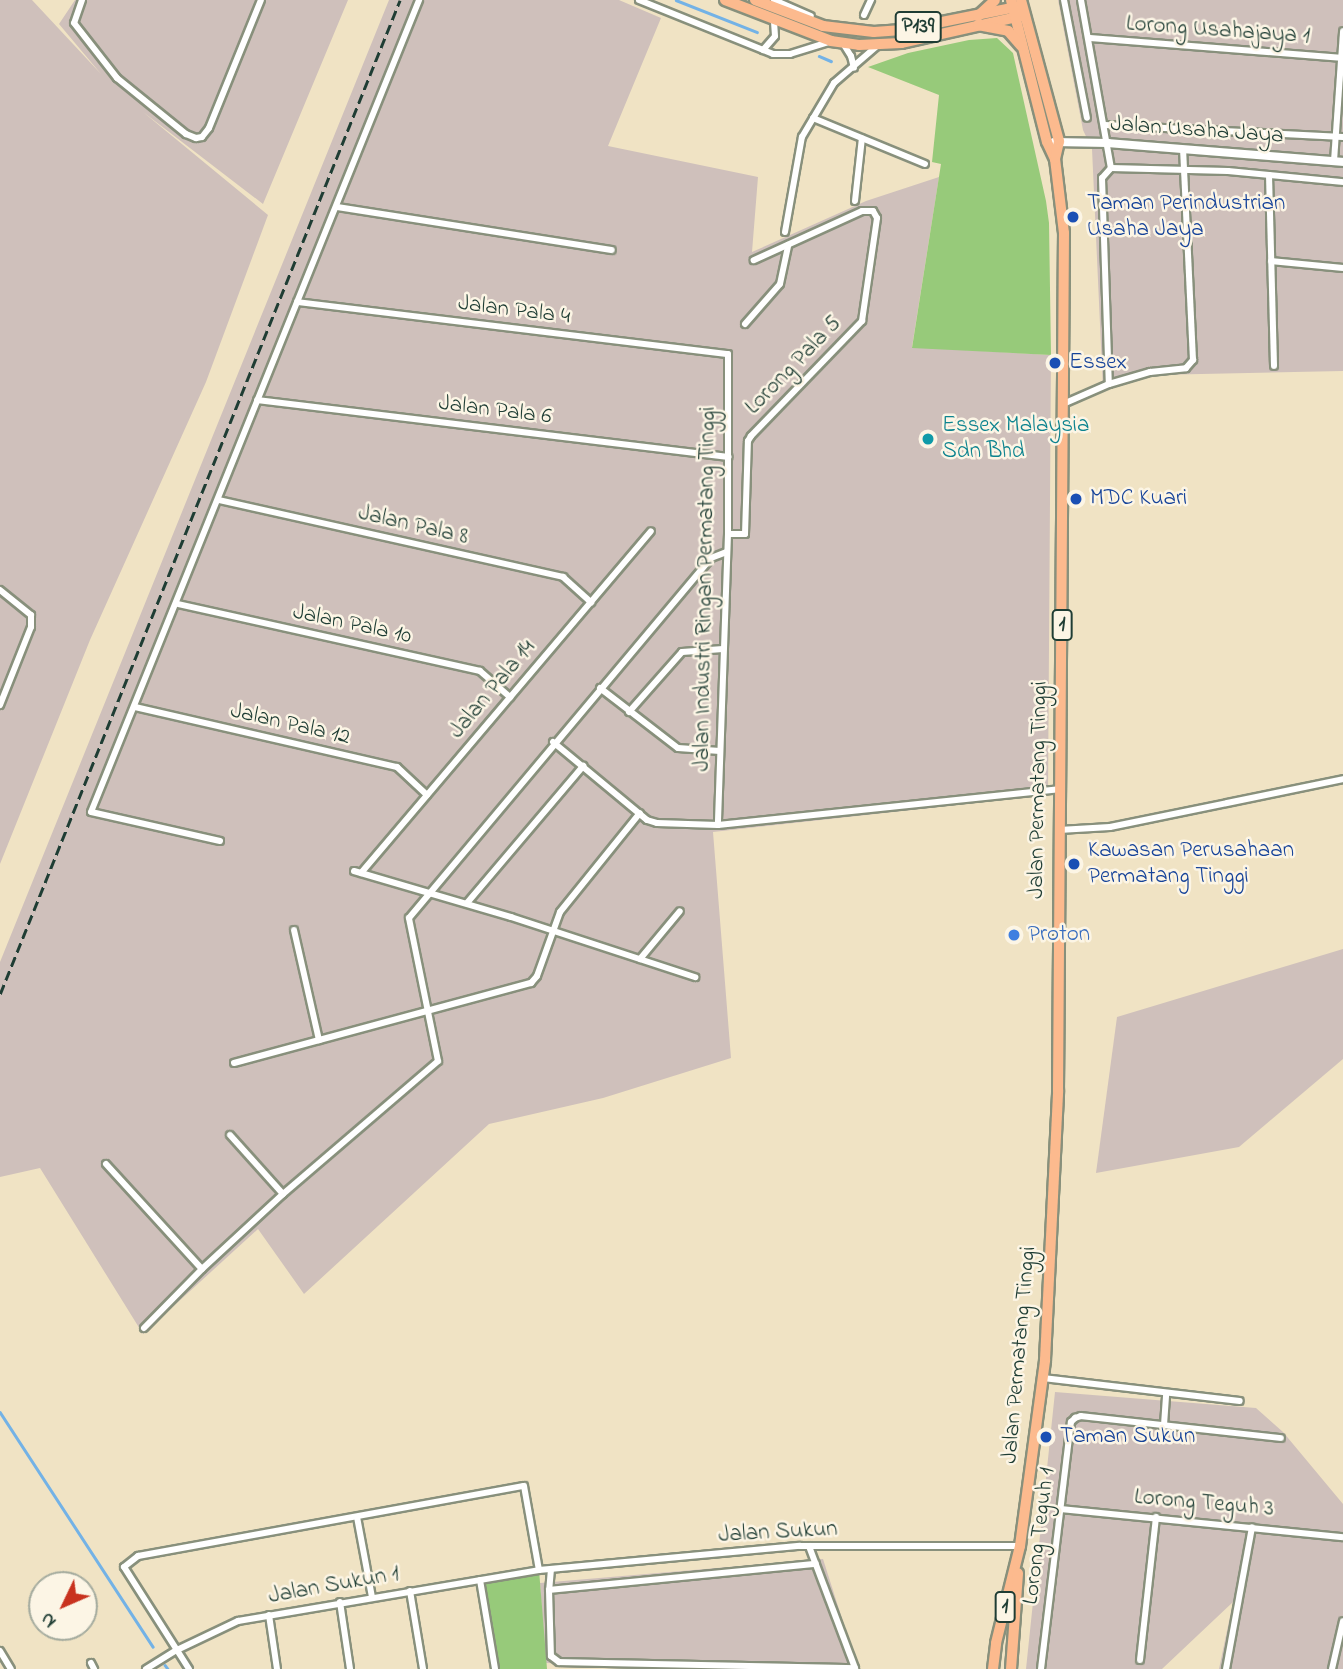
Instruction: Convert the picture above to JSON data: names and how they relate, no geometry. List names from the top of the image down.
{
  "streets": {
    "main road": ["P139", "1", "Jalan Permatang Tinggi"],
    "street": [
      "Lorong Usahajaya 1",
      "Jalan Usaha Jaya",
      "Jalan Pala 4",
      "Lorong Pala 5",
      "Jalan Pala 6",
      "Jalan Pala 8",
      "Jalan Industri Ringan Permatang Tinggi",
      "Jalan Pala 10",
      "Jalan Pala 14",
      "Jalan Pala 12",
      "Lorong Teguh 3",
      "Jalan Sukun",
      "Lorong Teguh 1",
      "Jalan Sukun 1"
    ]
  },
  "crossings": [
    ["P139", "Jalan Permatang Tinggi"],
    ["Jalan Usaha Jaya", "Jalan Permatang Tinggi"],
    ["Jalan Pala 4", "Jalan Industri Ringan Permatang Tinggi"],
    ["Lorong Pala 5", "Jalan Industri Ringan Permatang Tinggi"],
    ["Jalan Pala 6", "Jalan Industri Ringan Permatang Tinggi"],
    ["Jalan Pala 8", "Jalan Pala 14"],
    ["Jalan Pala 10", "Jalan Pala 14"],
    ["Jalan Pala 14", "Jalan Pala 12"],
    ["Jalan Permatang Tinggi", "Jalan Sukun"],
    ["Lorong Teguh 3", "Lorong Teguh 1"],
    ["Jalan Sukun", "Jalan Sukun 1"]
  ],
  "places": [
    "Taman Perindustrian Usaha Jaya",
    "Essex",
    "Essex Malaysia Sdn Bhd",
    "MDC Kuari",
    "Kawasan Perusahaan Permatang Tinggi",
    "Proton",
    "Taman Sukun"
  ],
  "north": "bottom left"
}
